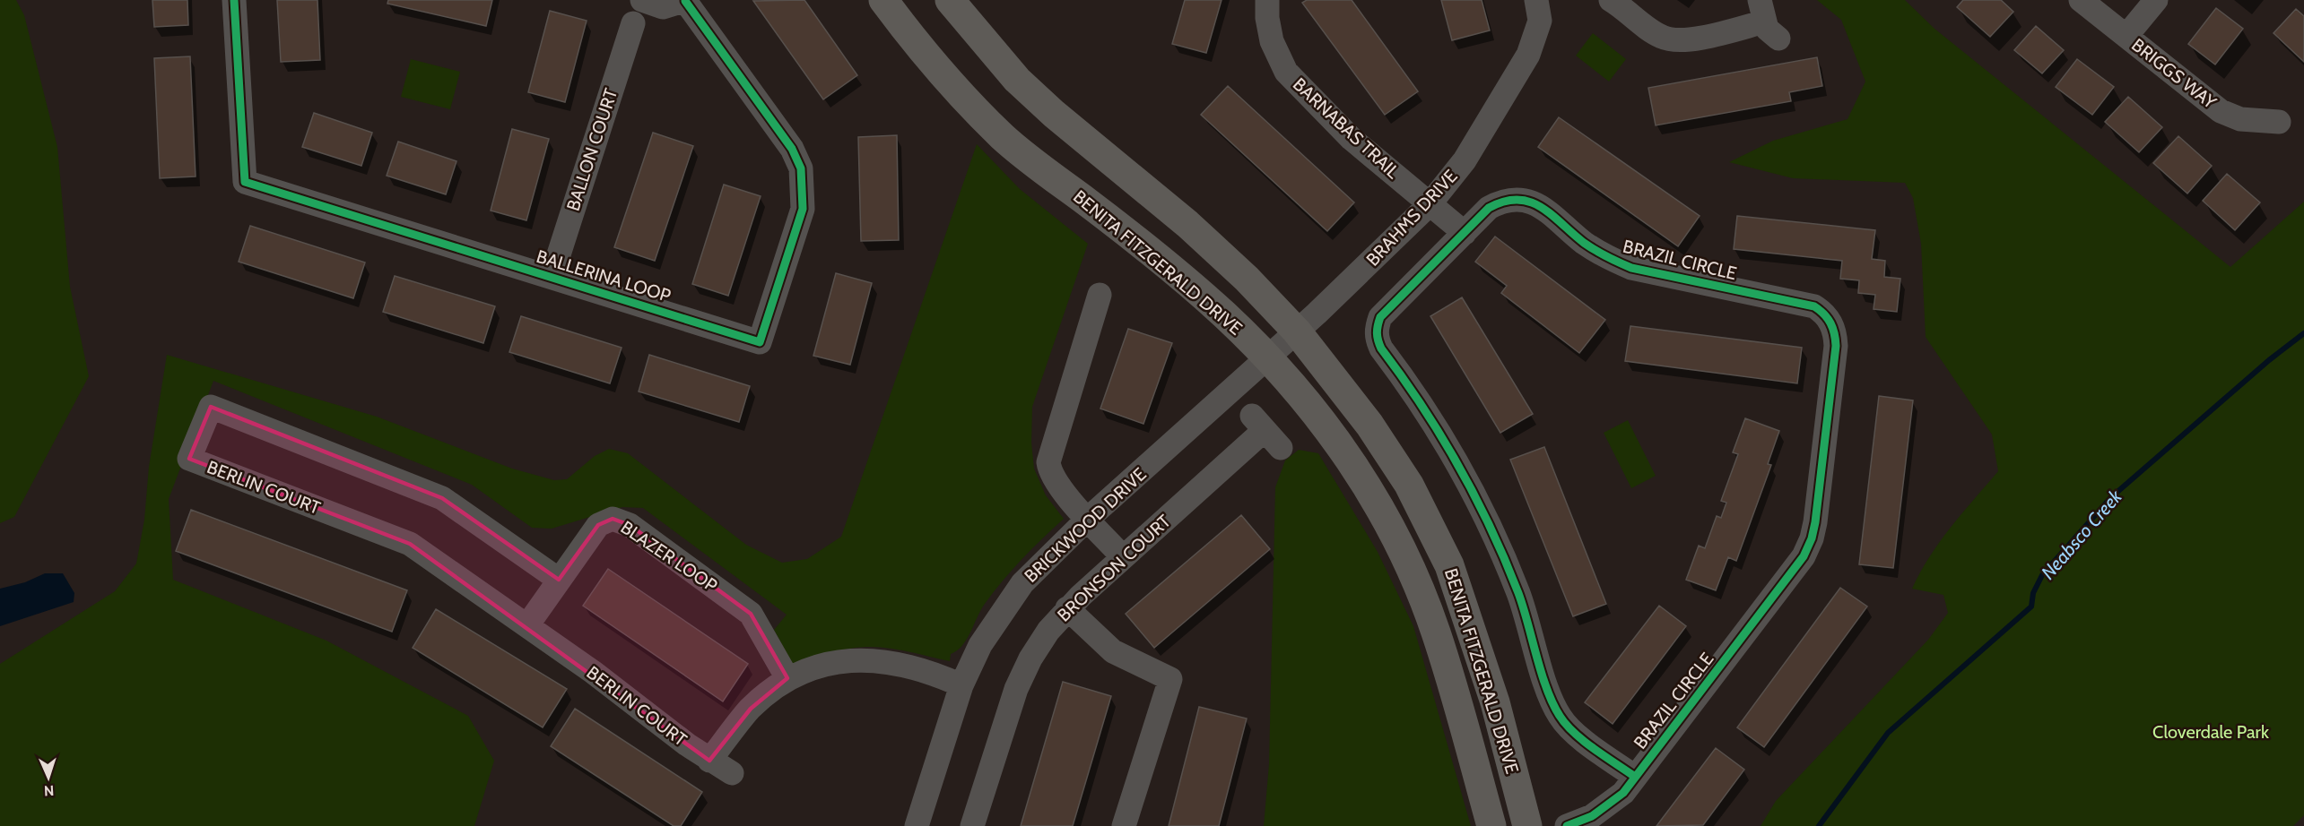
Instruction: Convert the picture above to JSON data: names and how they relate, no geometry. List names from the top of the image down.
{
  "streets": {
    "main road": ["BENITA FITZGERALD DRIVE"],
    "street": [
      "BRIGGS WAY",
      "BARNABAS TRAIL",
      "BALLON COURT",
      "BRAHMS DRIVE",
      "BRAZIL CIRCLE",
      "BALLERINA LOOP",
      "BERLIN COURT",
      "BRICKWOOD DRIVE",
      "BLAZER LOOP",
      "BRONSON COURT"
    ]
  },
  "crossings": [
    ["BARNABAS TRAIL", "BRAHMS DRIVE"],
    ["BARNABAS TRAIL", "BRAZIL CIRCLE"],
    ["BALLON COURT", "BALLERINA LOOP"],
    ["BRAHMS DRIVE", "BENITA FITZGERALD DRIVE"],
    ["BRAHMS DRIVE", "BRICKWOOD DRIVE"],
    ["BENITA FITZGERALD DRIVE", "BRICKWOOD DRIVE"],
    ["BERLIN COURT", "BLAZER LOOP"]
  ],
  "water": ["Neabsco Creek"],
  "parks": ["Cloverdale Park"],
  "north": "bottom"
}
